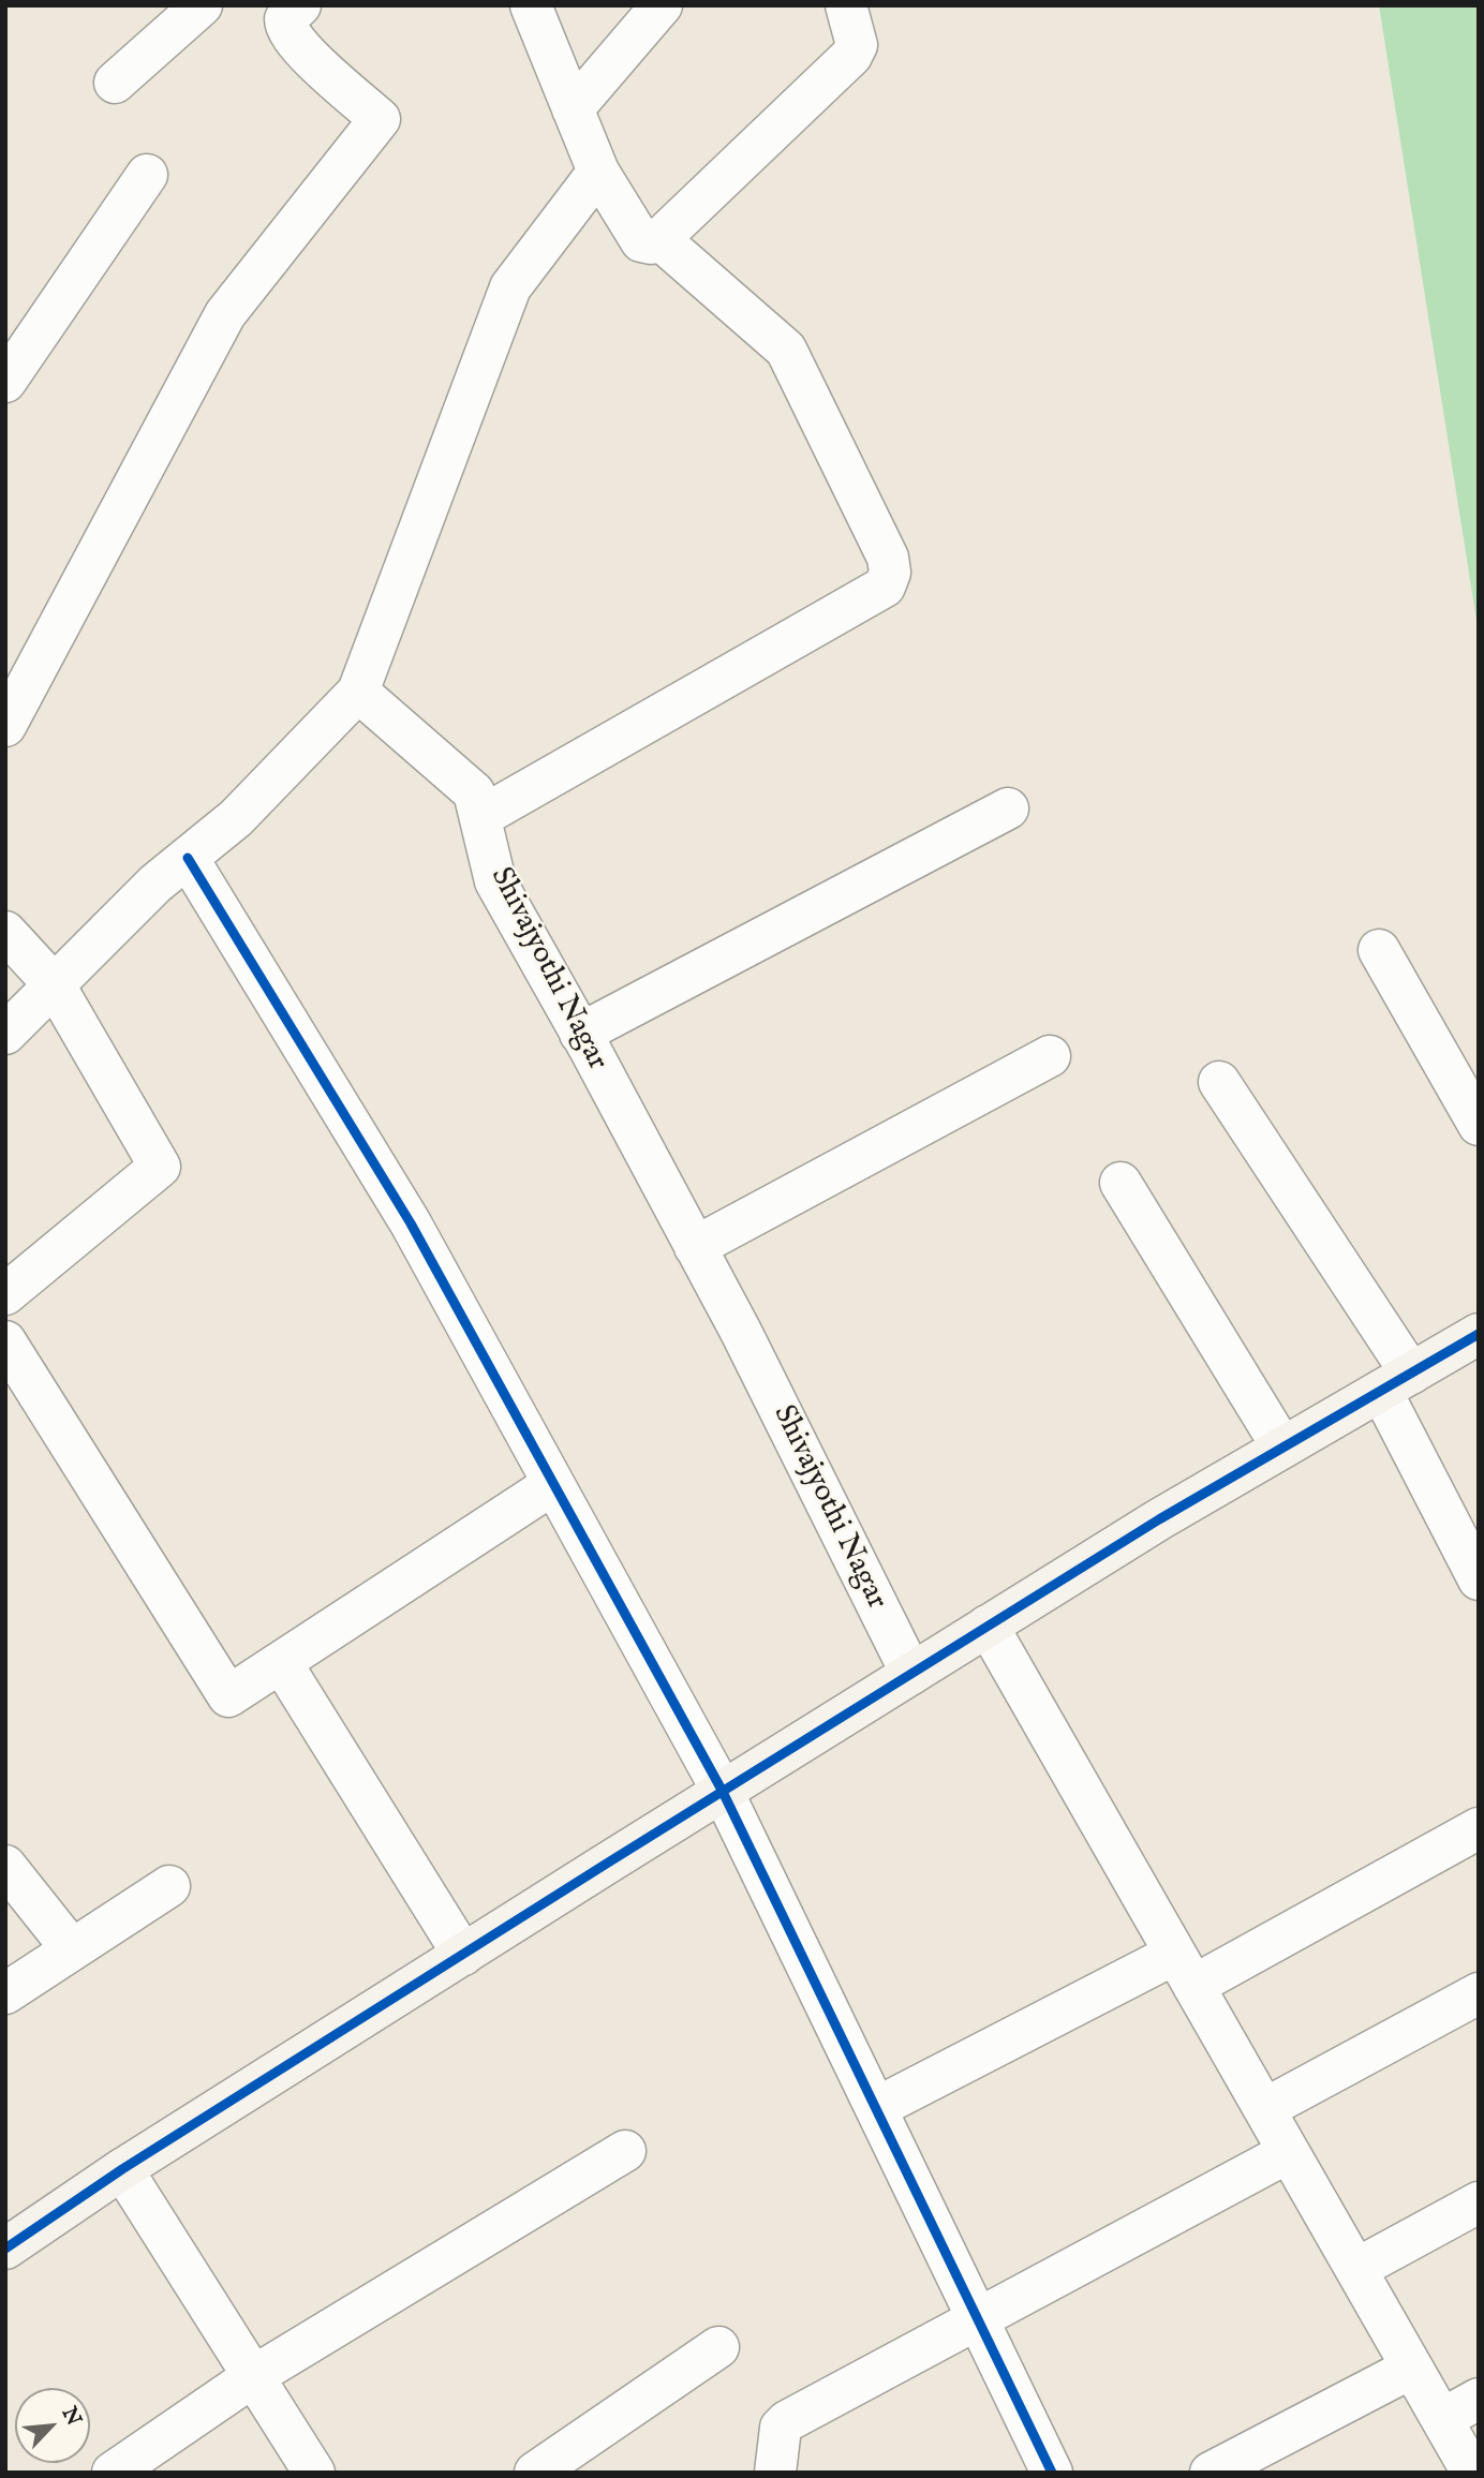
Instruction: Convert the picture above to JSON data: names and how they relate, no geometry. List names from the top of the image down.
{
  "streets": {
    "street": ["Shivajyothi Nagar"]
  },
  "north": "top right"
}
